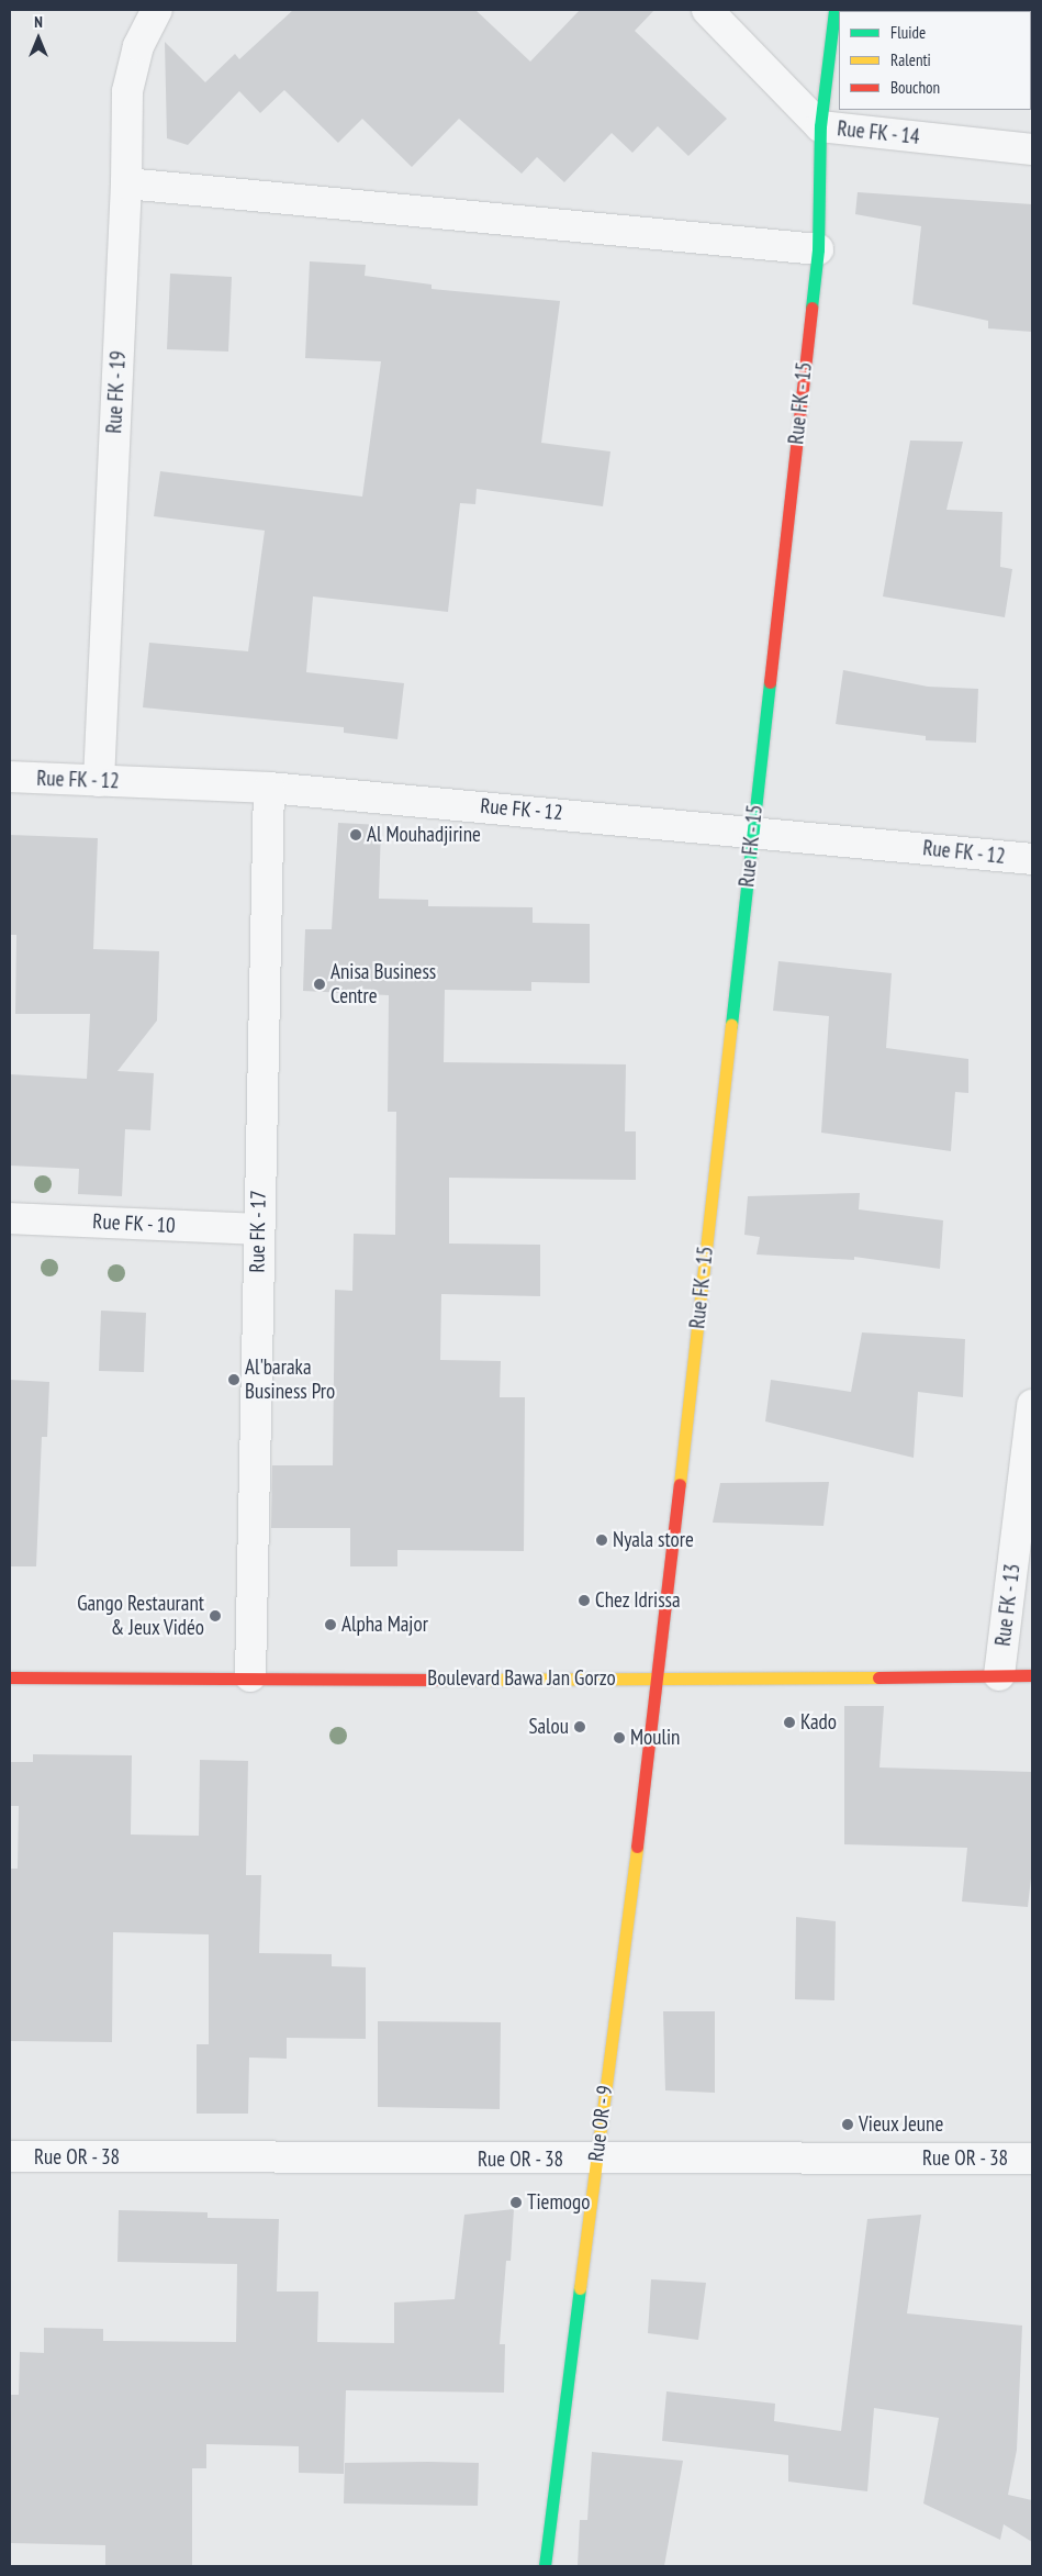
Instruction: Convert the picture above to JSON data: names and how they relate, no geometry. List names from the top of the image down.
{
  "streets": {
    "street": [
      "Rue FK - 14",
      "Rue FK - 19",
      "Rue FK - 15",
      "Rue FK - 12",
      "Rue FK - 10",
      "Rue FK - 17",
      "Rue FK - 13",
      "Boulevard Bawa Jan Gorzo",
      "Rue OR - 9",
      "Rue OR - 38"
    ]
  },
  "crossings": [
    ["Rue FK - 14", "Rue FK - 15"],
    ["Rue FK - 19", "Rue FK - 12"],
    ["Rue FK - 15", "Rue FK - 12"],
    ["Rue FK - 15", "Boulevard Bawa Jan Gorzo"],
    ["Rue FK - 15", "Rue OR - 9"],
    ["Rue FK - 12", "Rue FK - 17"],
    ["Rue FK - 10", "Rue FK - 17"],
    ["Rue FK - 17", "Boulevard Bawa Jan Gorzo"],
    ["Rue FK - 13", "Boulevard Bawa Jan Gorzo"],
    ["Boulevard Bawa Jan Gorzo", "Rue OR - 9"],
    ["Rue OR - 9", "Rue OR - 38"]
  ],
  "places": [
    "Al Mouhadjirine",
    "Anisa Business Centre",
    "Al'baraka Business Pro",
    "Nyala store",
    "Chez Idrissa",
    "Gango Restaurant & Jeux Vidéo",
    "Alpha Major",
    "Kado",
    "Salou",
    "Moulin",
    "Vieux Jeune",
    "Tiemogo"
  ],
  "legend": ["Fluide", "Ralenti", "Bouchon"],
  "north": "top"
}
